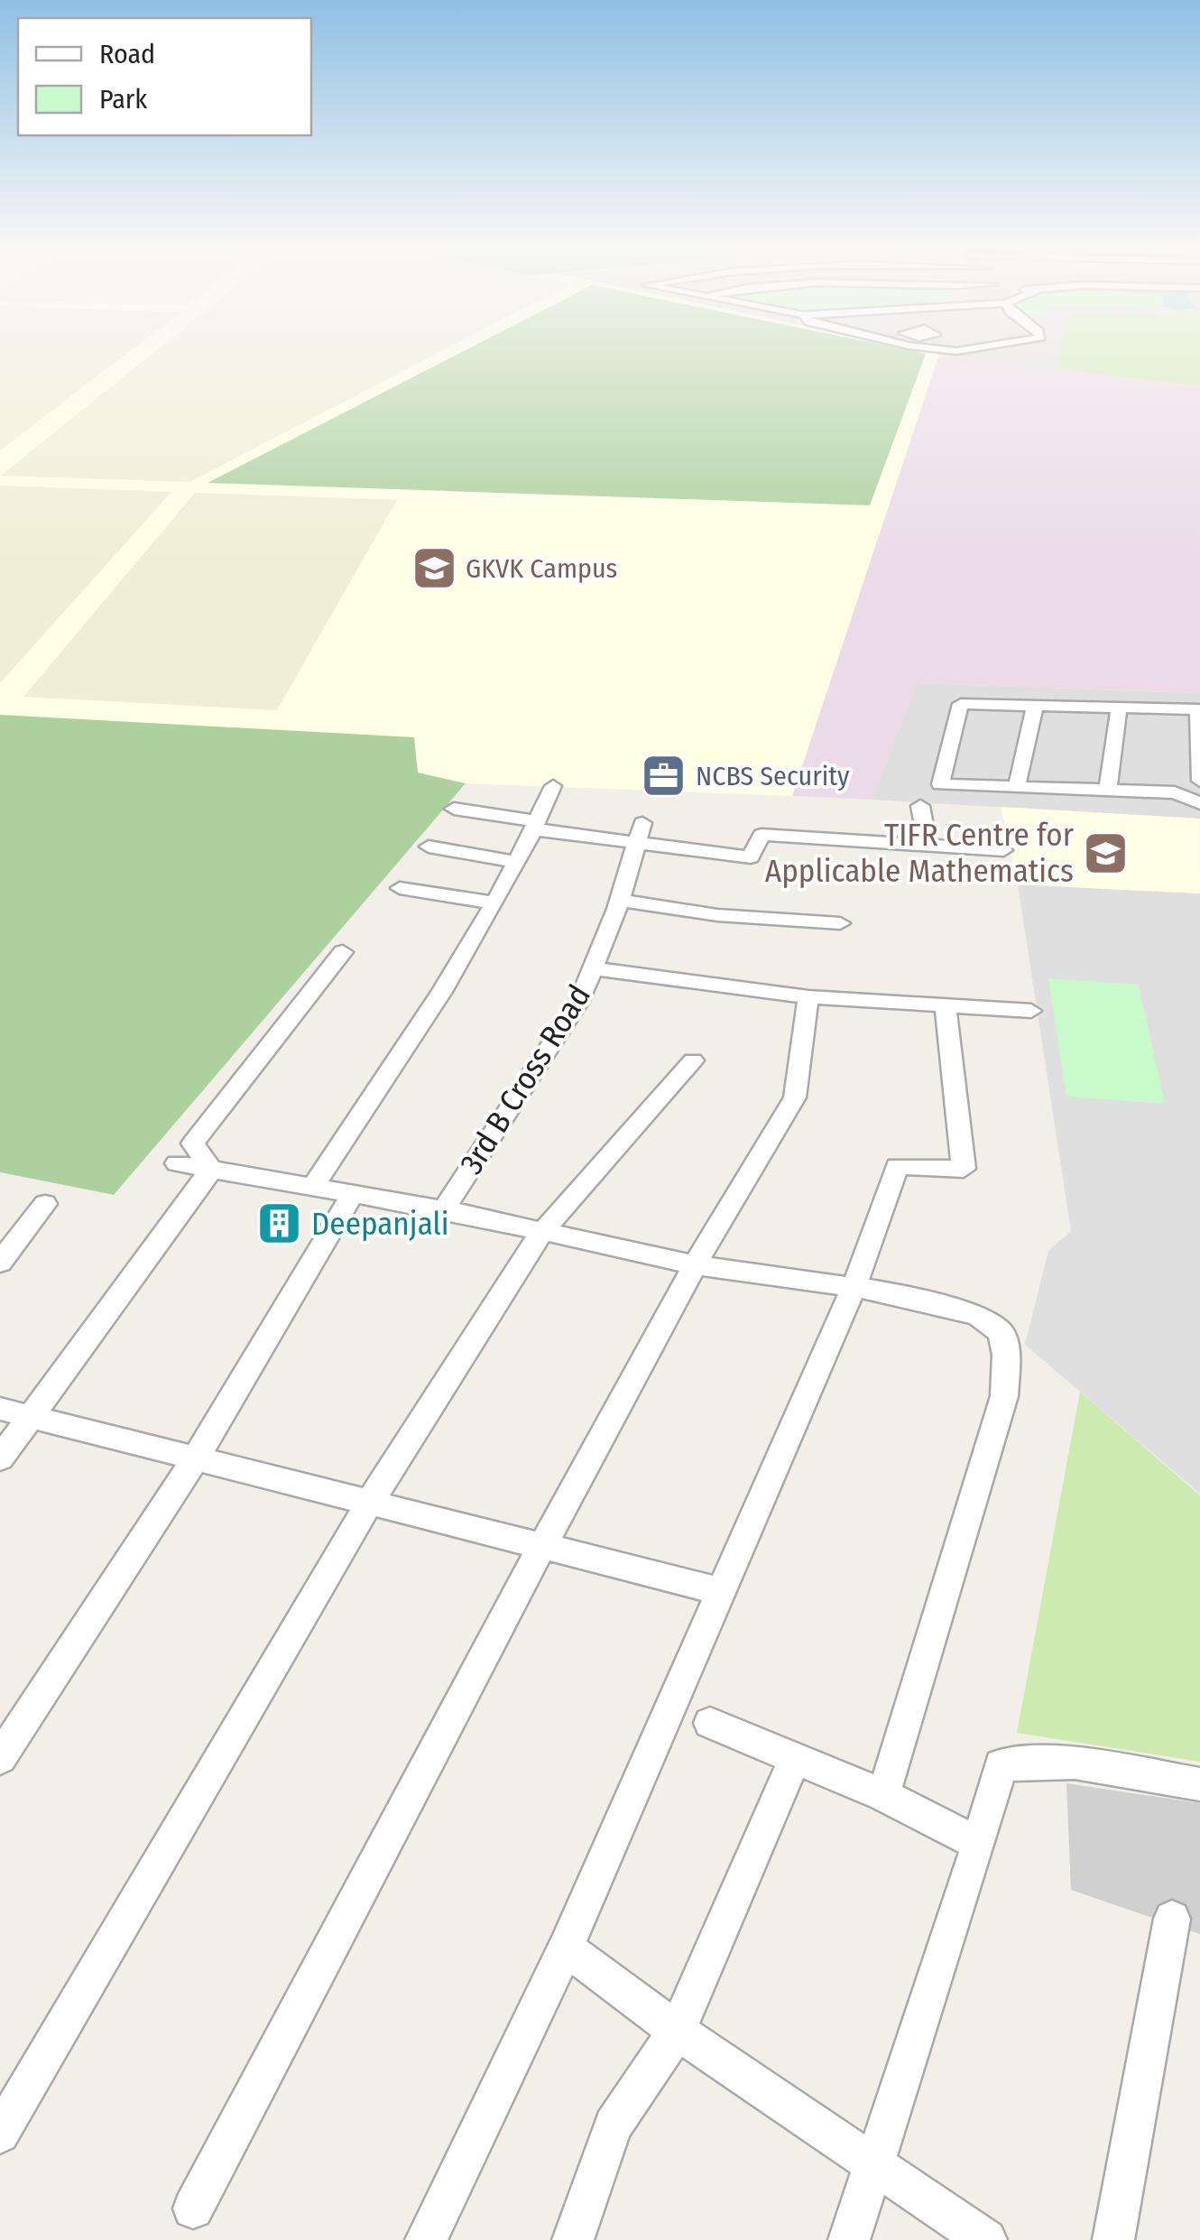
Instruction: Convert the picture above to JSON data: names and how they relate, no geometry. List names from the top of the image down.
{
  "streets": {
    "street": ["3rd B Cross Road"]
  },
  "places": {
    "school or university": ["GKVK Campus", "TIFR Centre for Applicable Mathematics"],
    "office": ["NCBS Security"],
    "building": ["Deepanjali"]
  },
  "legend": ["Road", "Park"]
}
